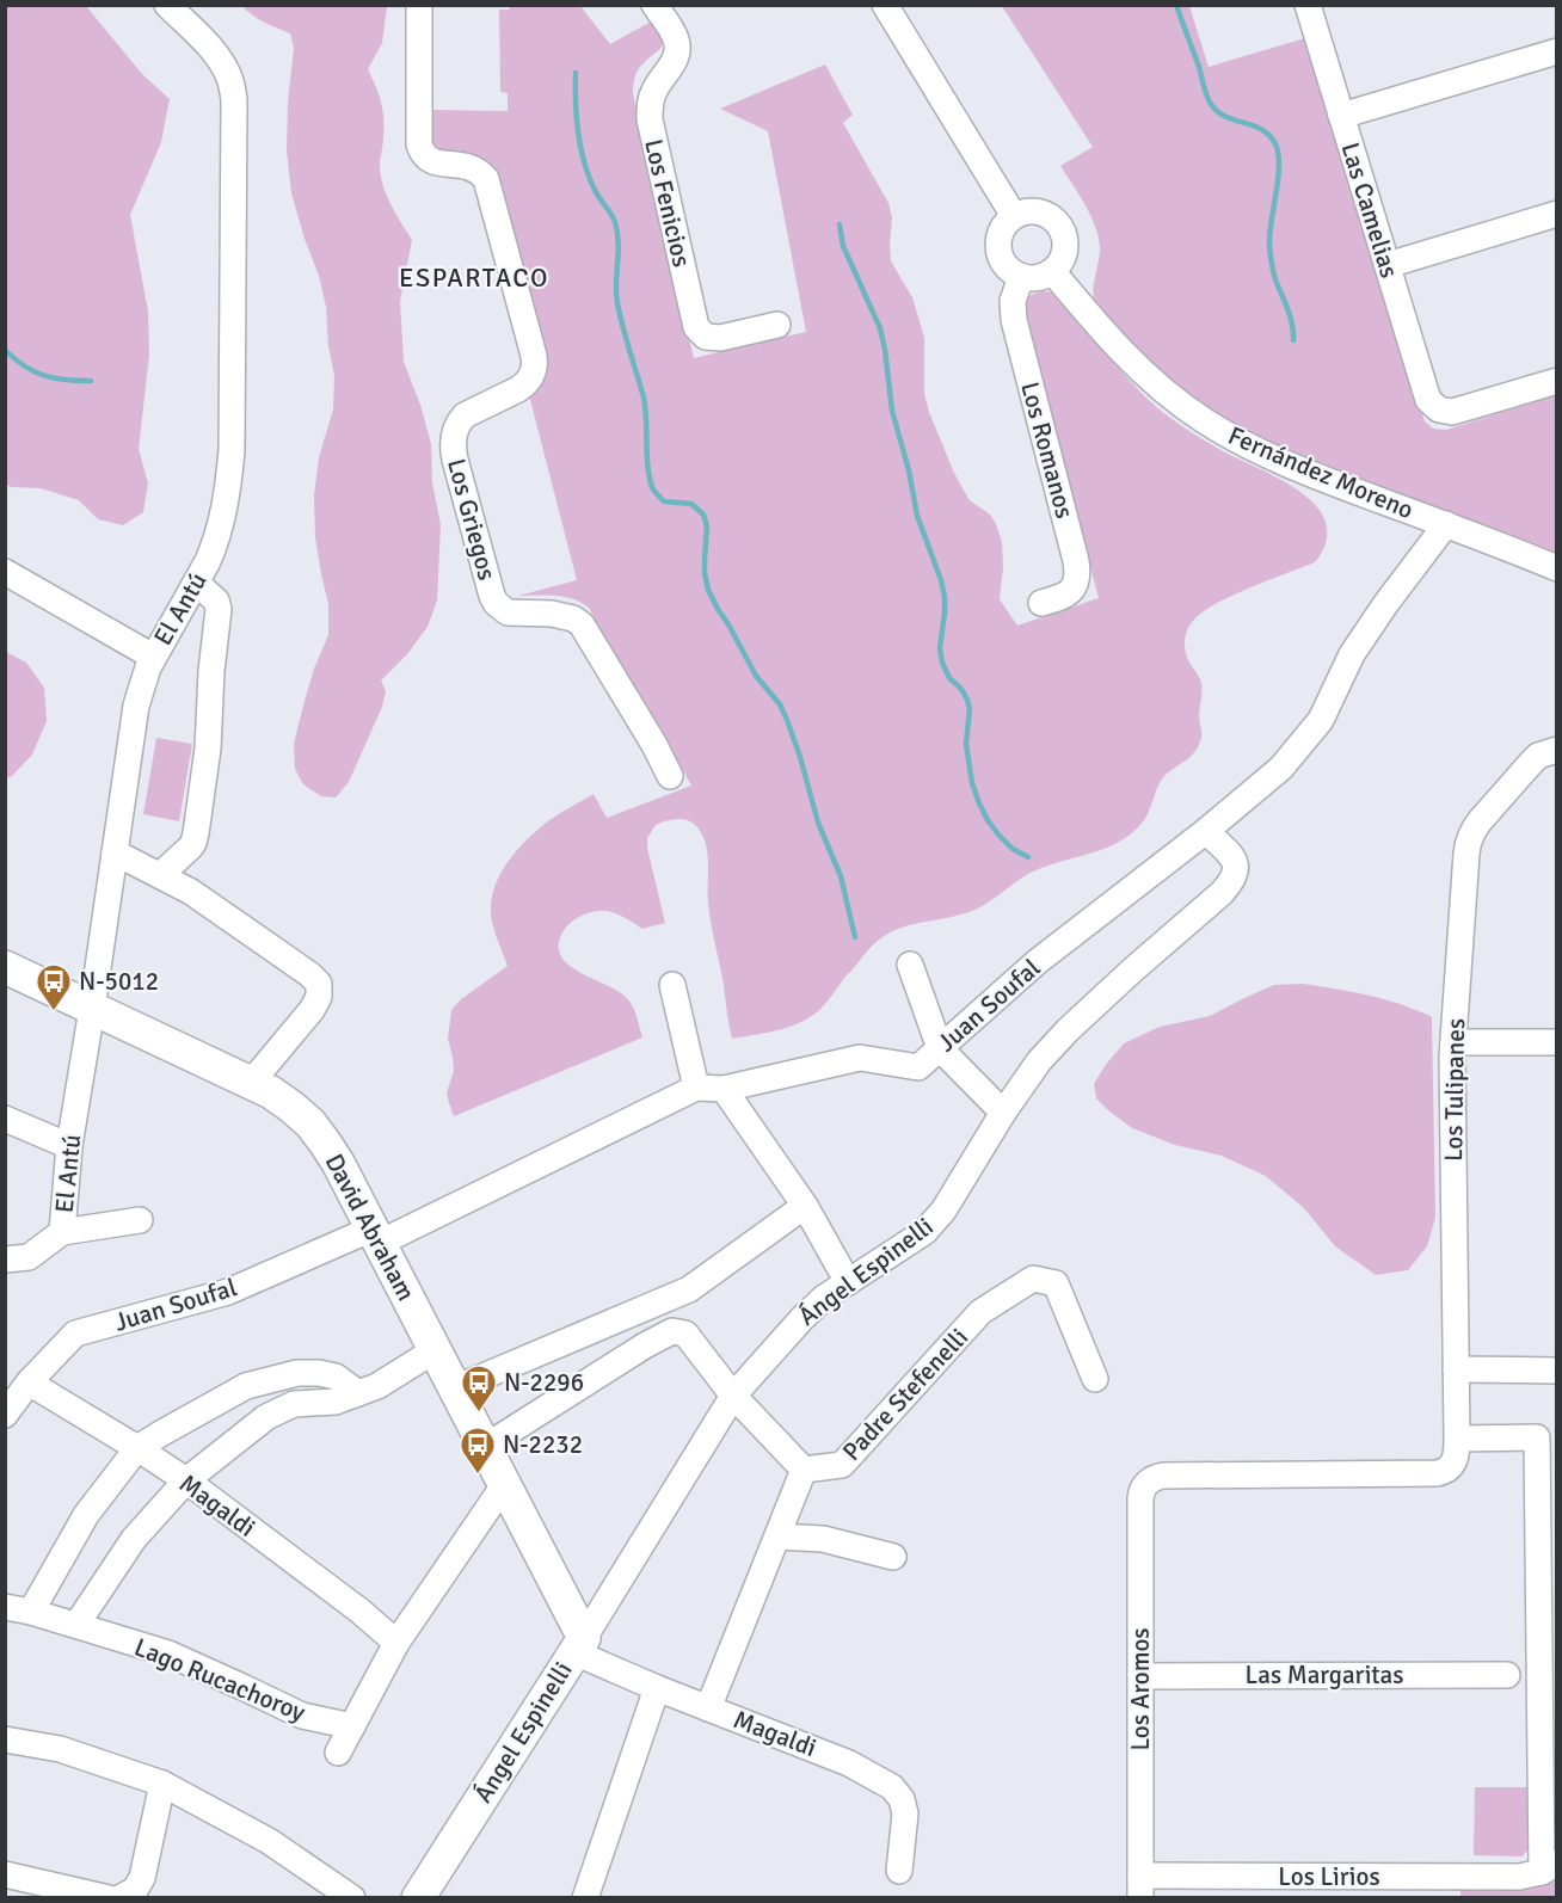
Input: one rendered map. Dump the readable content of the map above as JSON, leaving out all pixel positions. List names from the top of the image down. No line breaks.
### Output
{"streets":{"main road":["David Abraham","Ángel Espinelli"],"street":["Los Fenicios","Las Camelias","Los Romanos","Fernández Moreno","Los Griegos","El Antú","Juan Soufal","Los Tulipanes","Padre Stefenelli","Magaldi","Las Margaritas","Lago Rucachoroy","Los Aromos","Los Lirios"]},"crossings":[["Los Romanos","Fernández Moreno"],["Fernández Moreno","Juan Soufal"],["El Antú","David Abraham"],["Juan Soufal","David Abraham"],["Juan Soufal","Ángel Espinelli"],["Juan Soufal","Magaldi"],["Los Tulipanes","Los Aromos"],["David Abraham","Ángel Espinelli"],["David Abraham","Magaldi"],["Ángel Espinelli","Magaldi"],["Las Margaritas","Los Aromos"],["Los Aromos","Los Lirios"]],"districts":["ESPARTACO"],"places":{"bus stop":["N-5012","N-2296","N-2232"]}}
